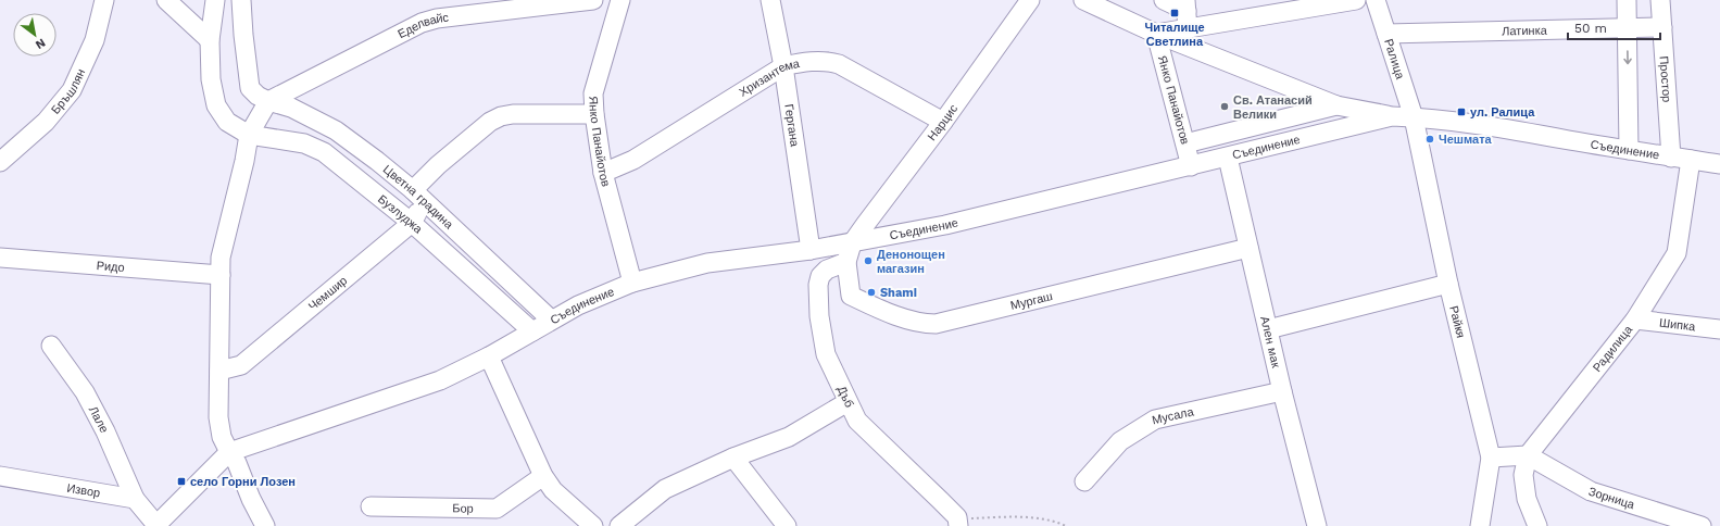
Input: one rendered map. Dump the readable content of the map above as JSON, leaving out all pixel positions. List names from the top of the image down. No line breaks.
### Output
{"streets":{"street":["Еделвайс","Латинка","Ралица","Простор","Хризантема","Бръшлян","Янко Панайотов","Нарцис","Гергана","Съединение","Цветна градина","Бузлуджа","Ридо","Чемшир","Мургаш","Райкя","Шипка","Ален мак","Радилица","Дъб","Мусала","Лале","Извор","Зорница","Бор"]},"crossings":[["Еделвайс","Цветна градина"],["Латинка","Ралица"],["Латинка","Простор"],["Ралица","Съединение"],["Ралица","Райкя"],["Простор","Съединение"],["Хризантема","Янко Панайотов"],["Хризантема","Нарцис"],["Хризантема","Гергана"],["Янко Панайотов","Съединение"],["Янко Панайотов","Чемшир"],["Нарцис","Съединение"],["Гергана","Съединение"],["Съединение","Цветна градина"],["Съединение","Бузлуджа"],["Съединение","Райкя"],["Съединение","Ален мак"],["Съединение","Радилица"],["Цветна градина","Чемшир"],["Бузлуджа","Чемшир"],["Мургаш","Ален мак"],["Мургаш","Дъб"],["Шипка","Радилица"],["Ален мак","Мусала"],["Радилица","Зорница"],["Лале","Извор"]],"places":{"transit":["Читалище Светлина","ул. Ралица","село Горни Лозен"],"other":["Св. Атанасий Велики","Чешмата","Денонощен магазин","Shami"]},"scale_bar":"50 m","north":"bottom right"}
